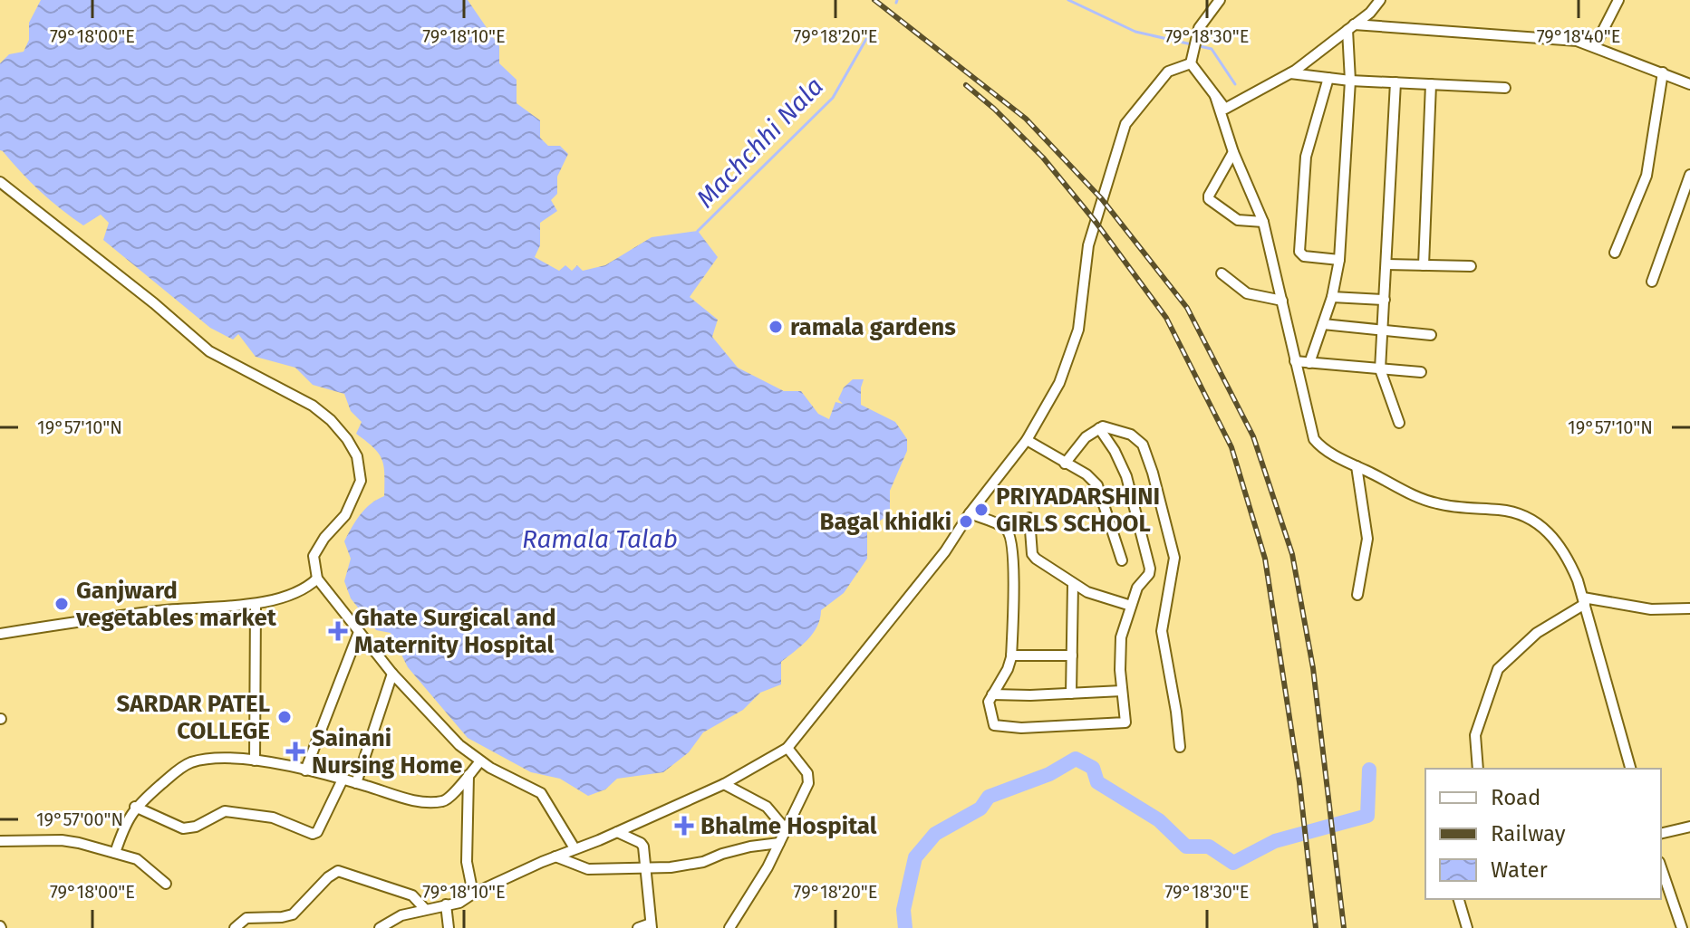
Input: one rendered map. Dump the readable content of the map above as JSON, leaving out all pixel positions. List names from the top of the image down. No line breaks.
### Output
{"water":["Machchhi Nala","Ramala Talab"],"places":{"other":["ramala gardens","PRIYADARSHINI GIRLS SCHOOL","Bagal khidki","Ganjward vegetables market","SARDAR PATEL COLLEGE"],"health":["Ghate Surgical and Maternity Hospital","Sainani Nursing Home","Bhalme Hospital"]},"legend":["Road","Railway","Water"],"coordinates":["79°18'00\"E","79°18'10\"E","79°18'20\"E","79°18'30\"E","79°18'40\"E","19°57'10\"N","19°57'00\"N"]}
